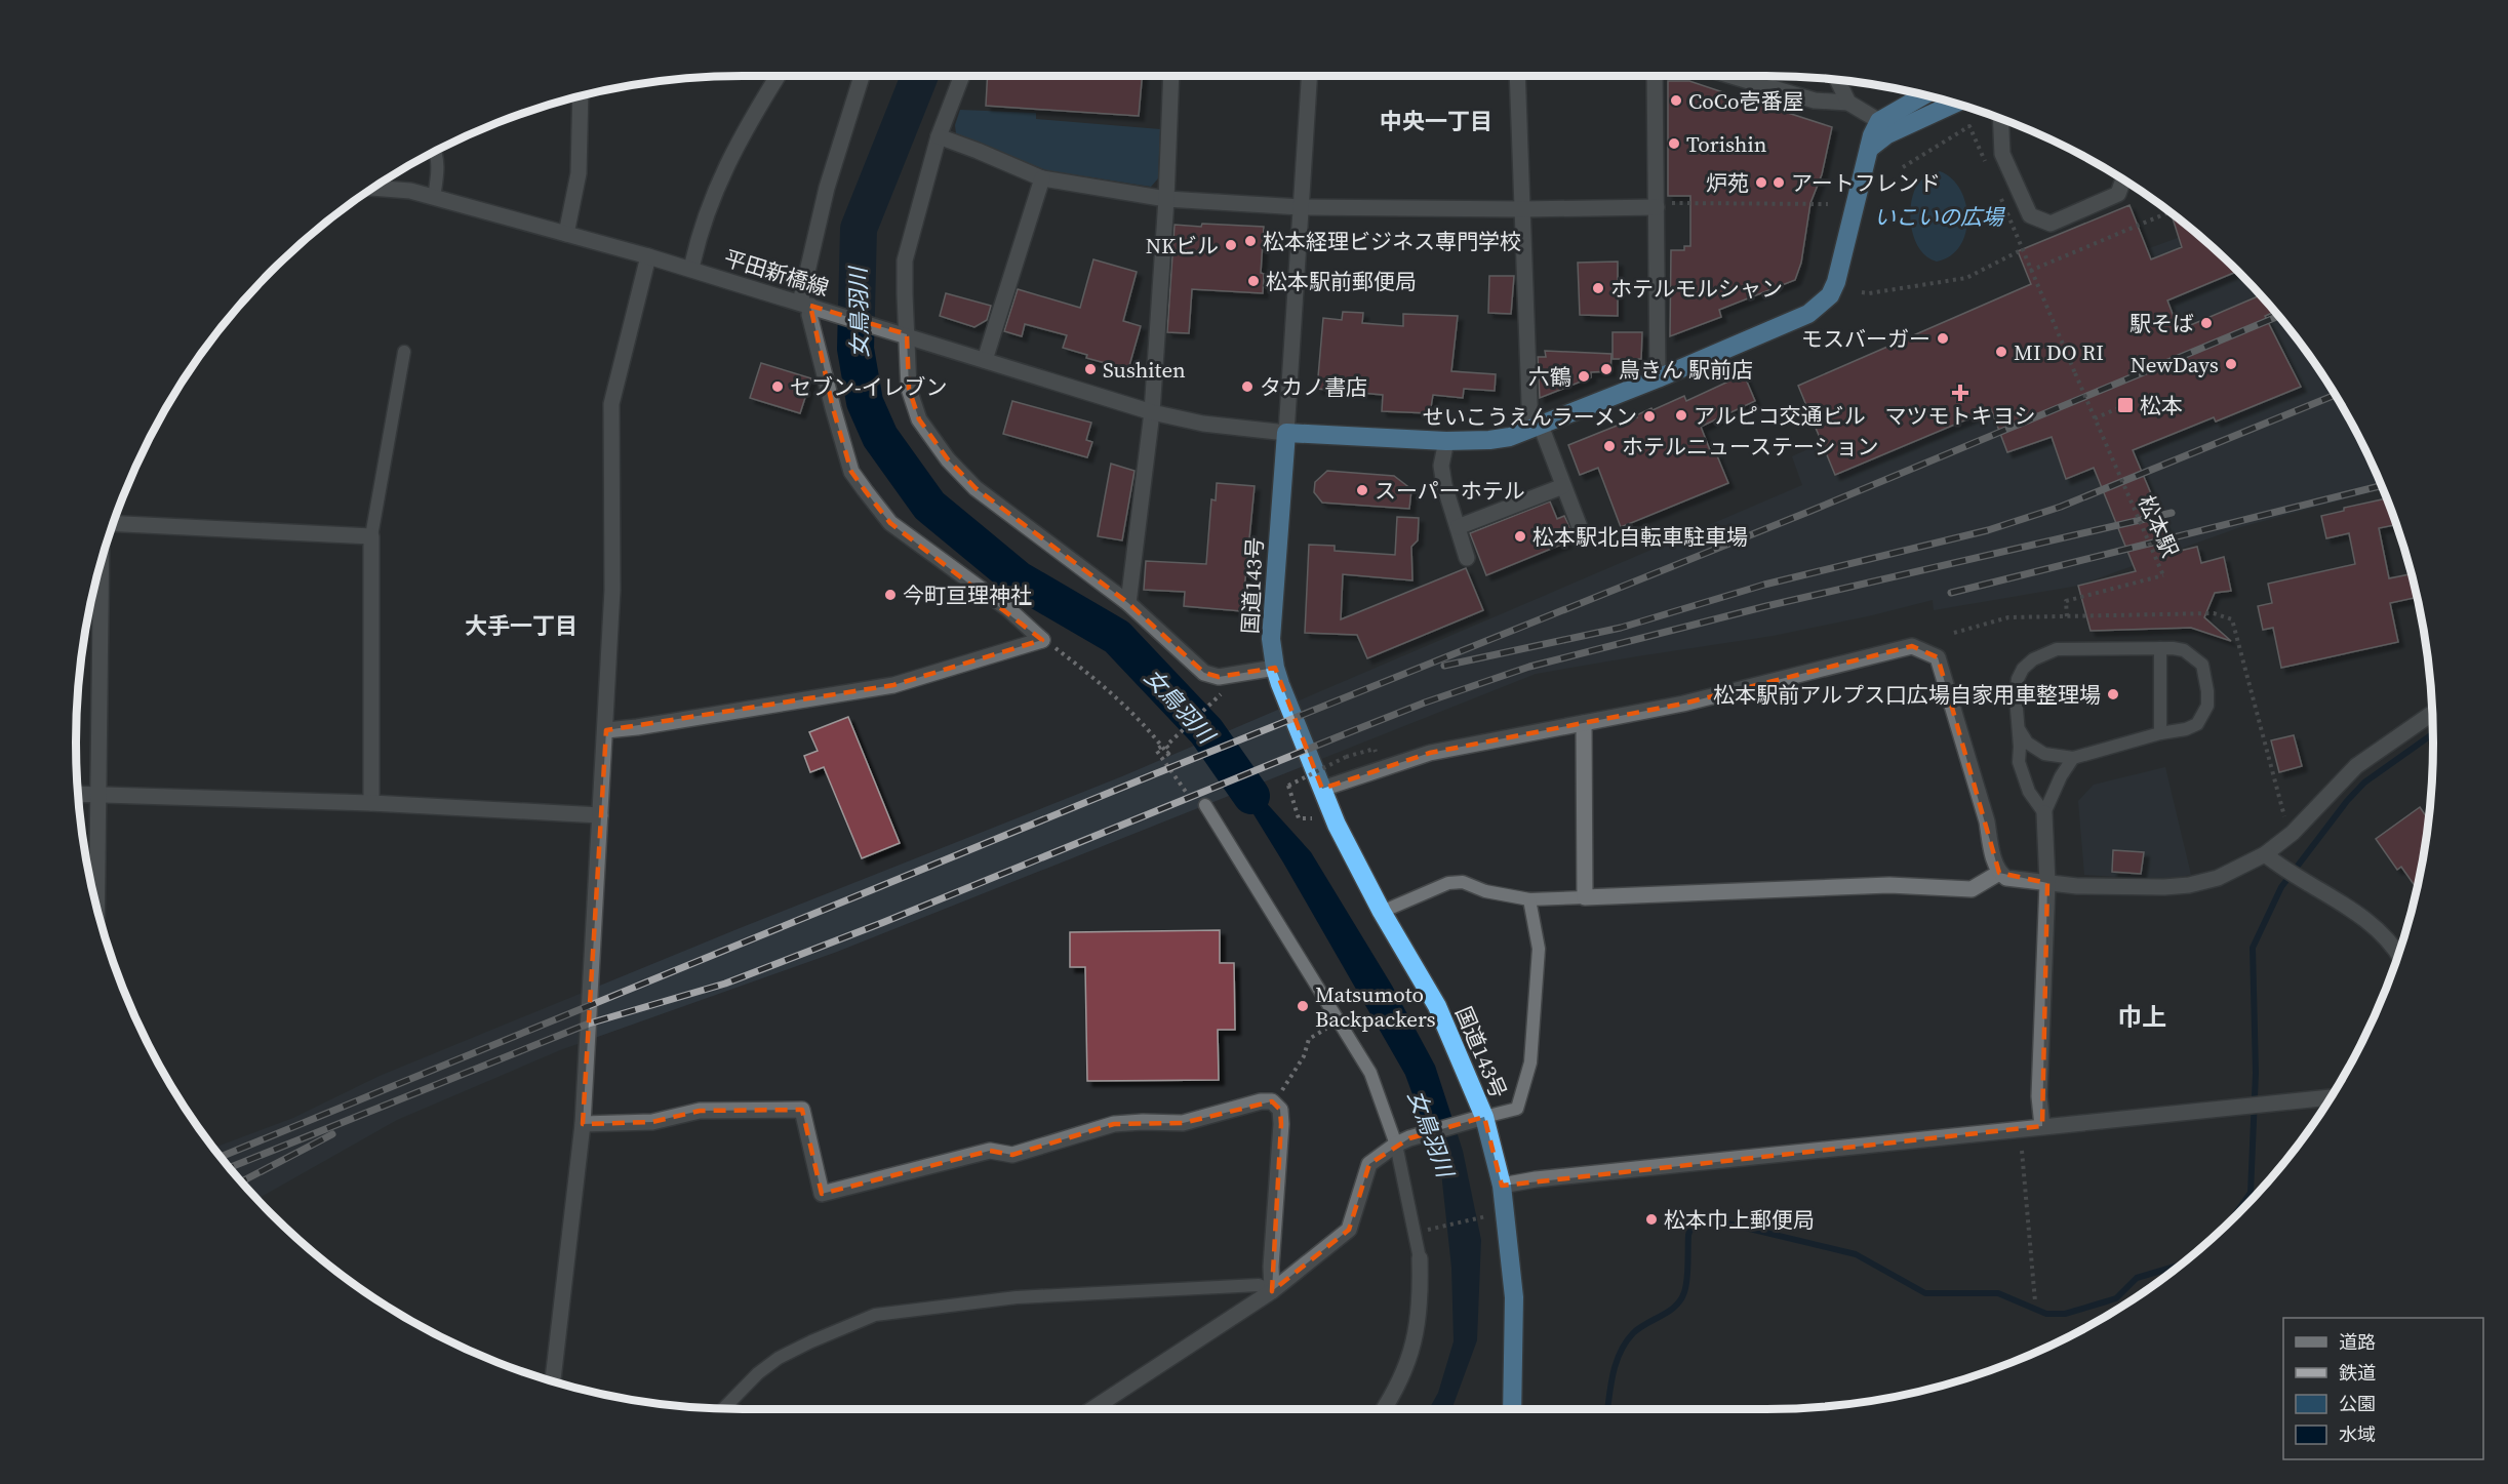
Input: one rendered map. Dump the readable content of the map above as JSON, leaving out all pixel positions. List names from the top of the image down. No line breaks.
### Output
{"streets":{"highway":["国道143号"],"street":["平田新橋線"],"path":["松本駅"]},"crossings":[["平田新橋線","国道143号"]],"districts":["中央一丁目","大手一丁目","巾上"],"water":["女鳥羽川"],"parks":["いこいの広場"],"places":{"other":["CoCo壱番屋","Torishin","炉苑","アートフレンド","松本経理ビジネス専門学校","NKビル","松本駅前郵便局","ホテルモルシャン","駅そば","モスバーガー","MI DO RI","NewDays","Sushiten","鳥きん 駅前店","六鶴","セブン-イレブン","タカノ書店","アルピコ交通ビル","せいこうえんラーメン","ホテルニューステーション","スーパーホテル","松本駅北自転車駐車場","今町亘理神社","松本駅前アルプス口広場自家用車整理場","Matsumoto Backpackers","松本巾上郵便局"],"health":["マツモトキヨシ"],"transit":["松本"]},"legend":["道路","鉄道","公園","水域"]}
